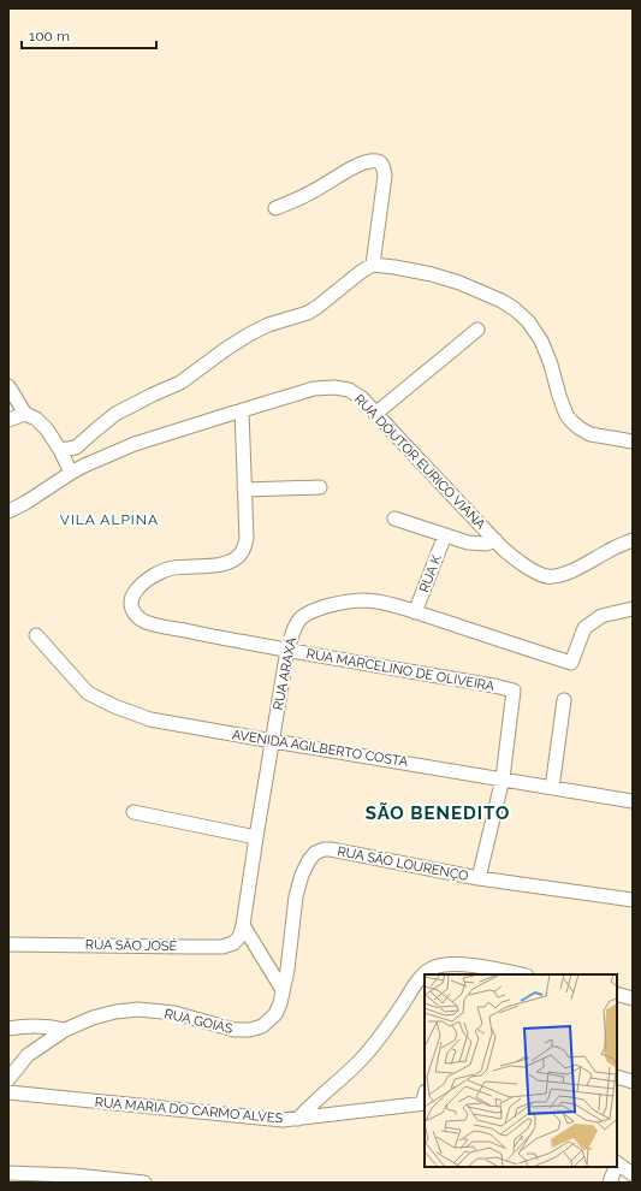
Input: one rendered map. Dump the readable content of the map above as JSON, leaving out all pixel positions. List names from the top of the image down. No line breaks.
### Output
{"streets":{"street":["RUA DOUTOR EURICO VIANA","RUA K","RUA MARCELINO DE OLIVEIRA","RUA ARAXÁ","AVENIDA AGILBERTO COSTA","RUA SÃO LOURENÇO","RUA SÃO JOSÉ","RUA GOIÁS","RUA MARIA DO CARMO ALVES"]},"crossings":[["RUA K","RUA ARAXÁ"],["RUA MARCELINO DE OLIVEIRA","RUA ARAXÁ"],["RUA MARCELINO DE OLIVEIRA","AVENIDA AGILBERTO COSTA"],["RUA ARAXÁ","AVENIDA AGILBERTO COSTA"],["RUA ARAXÁ","RUA SÃO JOSÉ"],["RUA SÃO LOURENÇO","RUA GOIÁS"]],"districts":["VILA ALPINA","SÃO BENEDITO"],"scale_bar":"100 m"}
